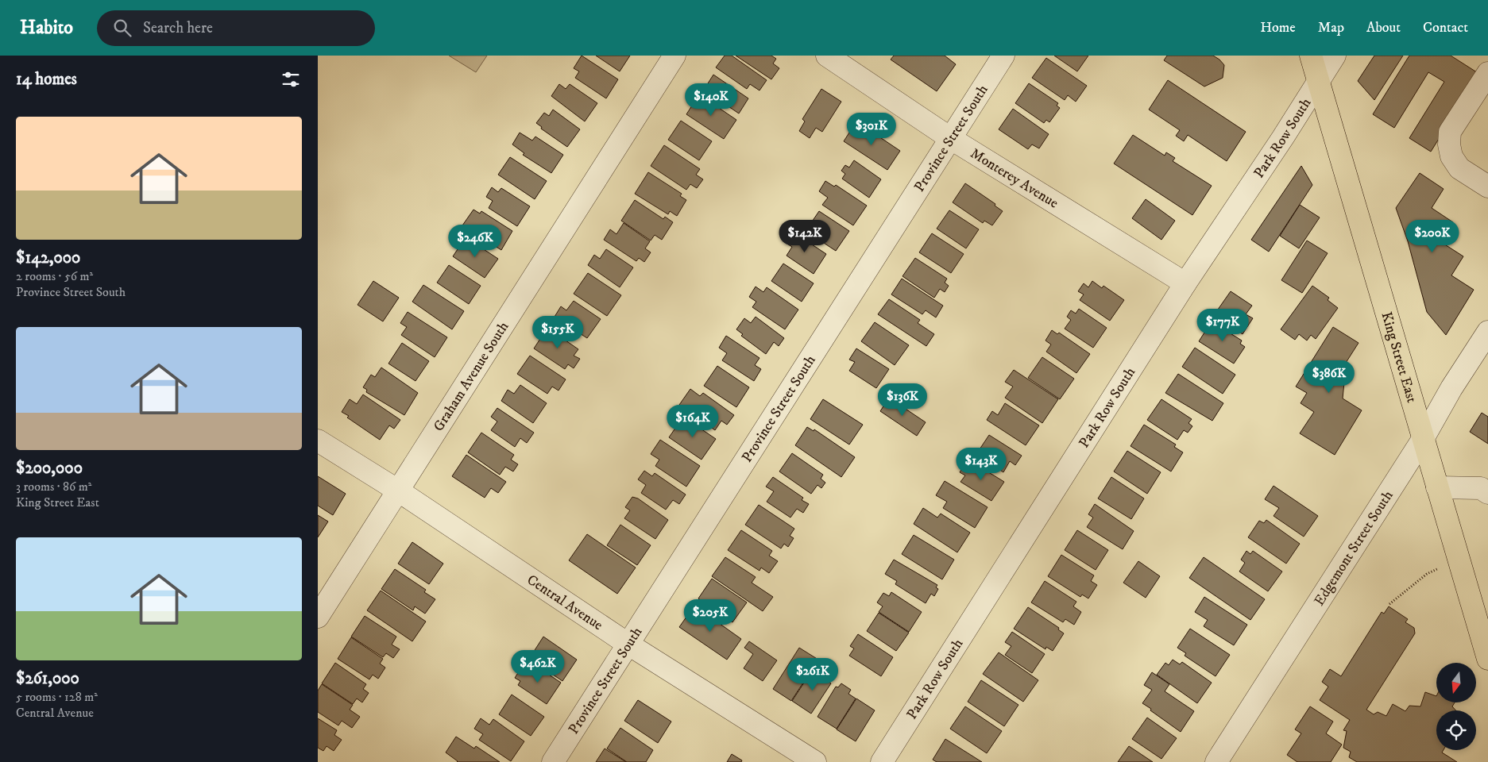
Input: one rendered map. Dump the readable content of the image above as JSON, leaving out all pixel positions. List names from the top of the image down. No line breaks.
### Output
{"streets":{"main road":["King Street East"],"street":["Province Street South","Park Row South","Monterey Avenue","Graham Avenue South","Edgemont Street South","Central Avenue"]},"crossings":[["Province Street South","Monterey Avenue"],["Province Street South","Central Avenue"],["Park Row South","Monterey Avenue"],["Park Row South","King Street East"],["King Street East","Edgemont Street South"],["Graham Avenue South","Central Avenue"]],"north":"bottom","page":{"header":"Habito","search":"Search here","nav":["Home","Map","About","Contact"],"heading":"14 homes","price":["$140K","$301K","$142K","$200K","$246K","$177K","$155K","$386K","$136K","$164K","$143K","$205K","$462K","$261K"],"list":[{"name":"$142,000","note":"2 rooms · 56 m² · Province Street South"},{"name":"$200,000","note":"3 rooms · 86 m² · King Street East"},{"name":"$261,000","note":"5 rooms · 128 m² · Central Avenue"}]}}
